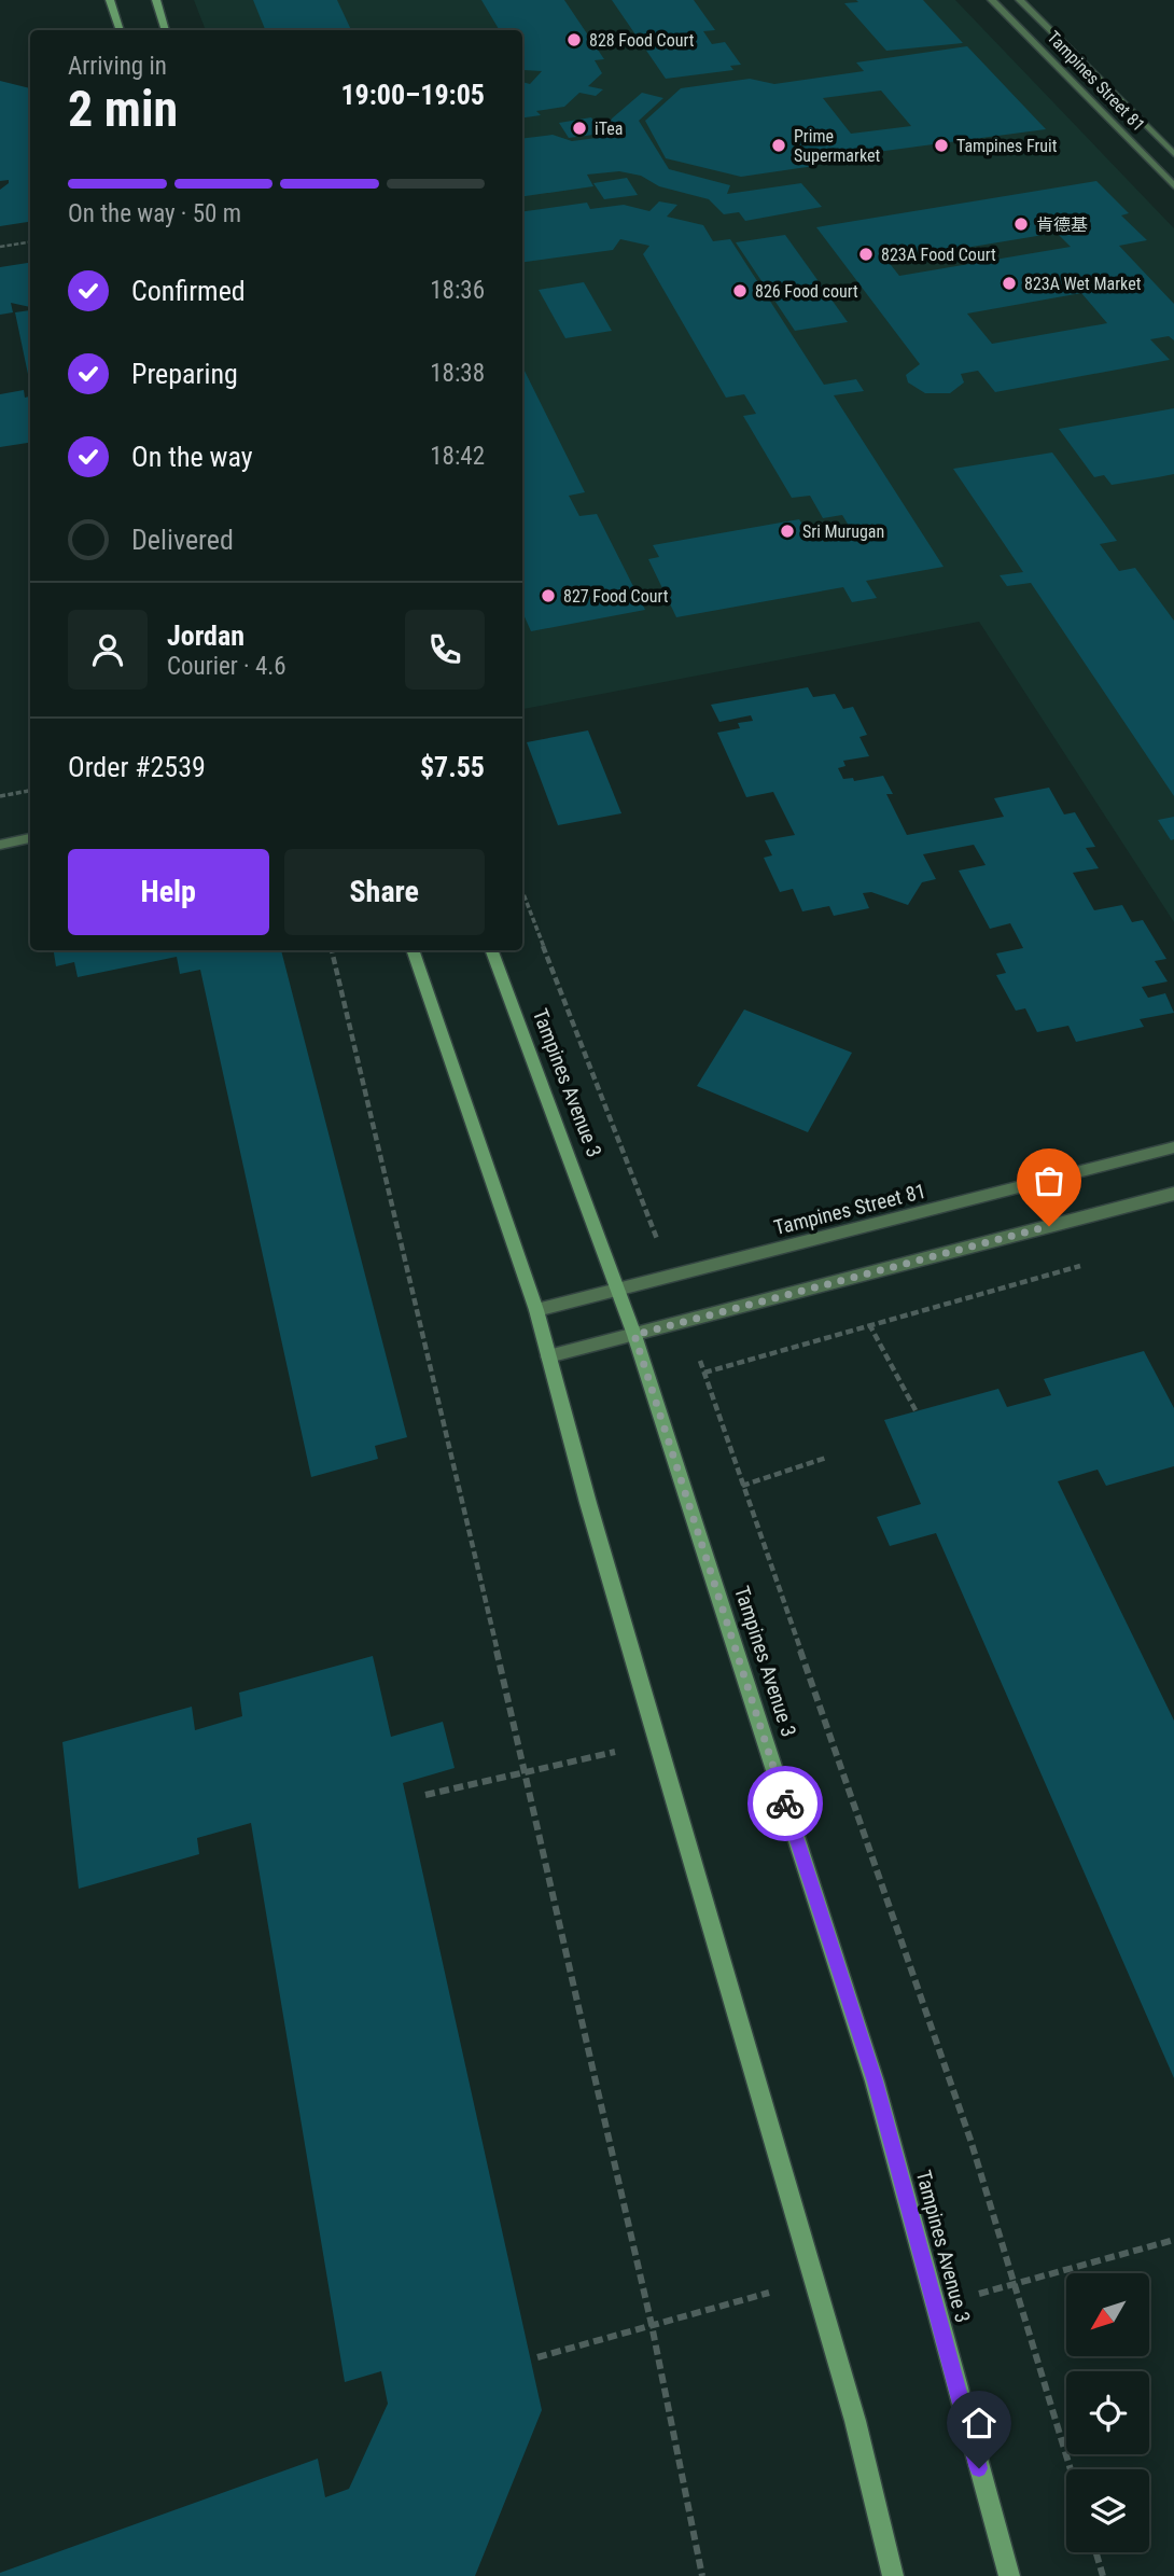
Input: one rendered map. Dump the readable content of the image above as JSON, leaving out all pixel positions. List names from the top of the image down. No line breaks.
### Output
{"streets":{"street":["Tampines Street 81","Tampines Avenue 3"]},"crossings":[["Tampines Street 81","Tampines Avenue 3"]],"places":["828 Food Court","iTea","Prime Supermarket","Tampines Fruit","肯德基","823A Food Court","823A Wet Market","826 Food court","Sri Murugan","827 Food Court"],"north":"bottom left","page":{"heading":["2 min","Arriving in","19:00–19:05"],"panel":["Jordan","Courier · 4.6","Order #2539","$7.55"],"bar":"On the way · 50 m","list":[["Confirmed","18:36"],["Preparing","18:38"],["On the way","18:42"],"Delivered"],"buttons":["Help","Share"]}}
